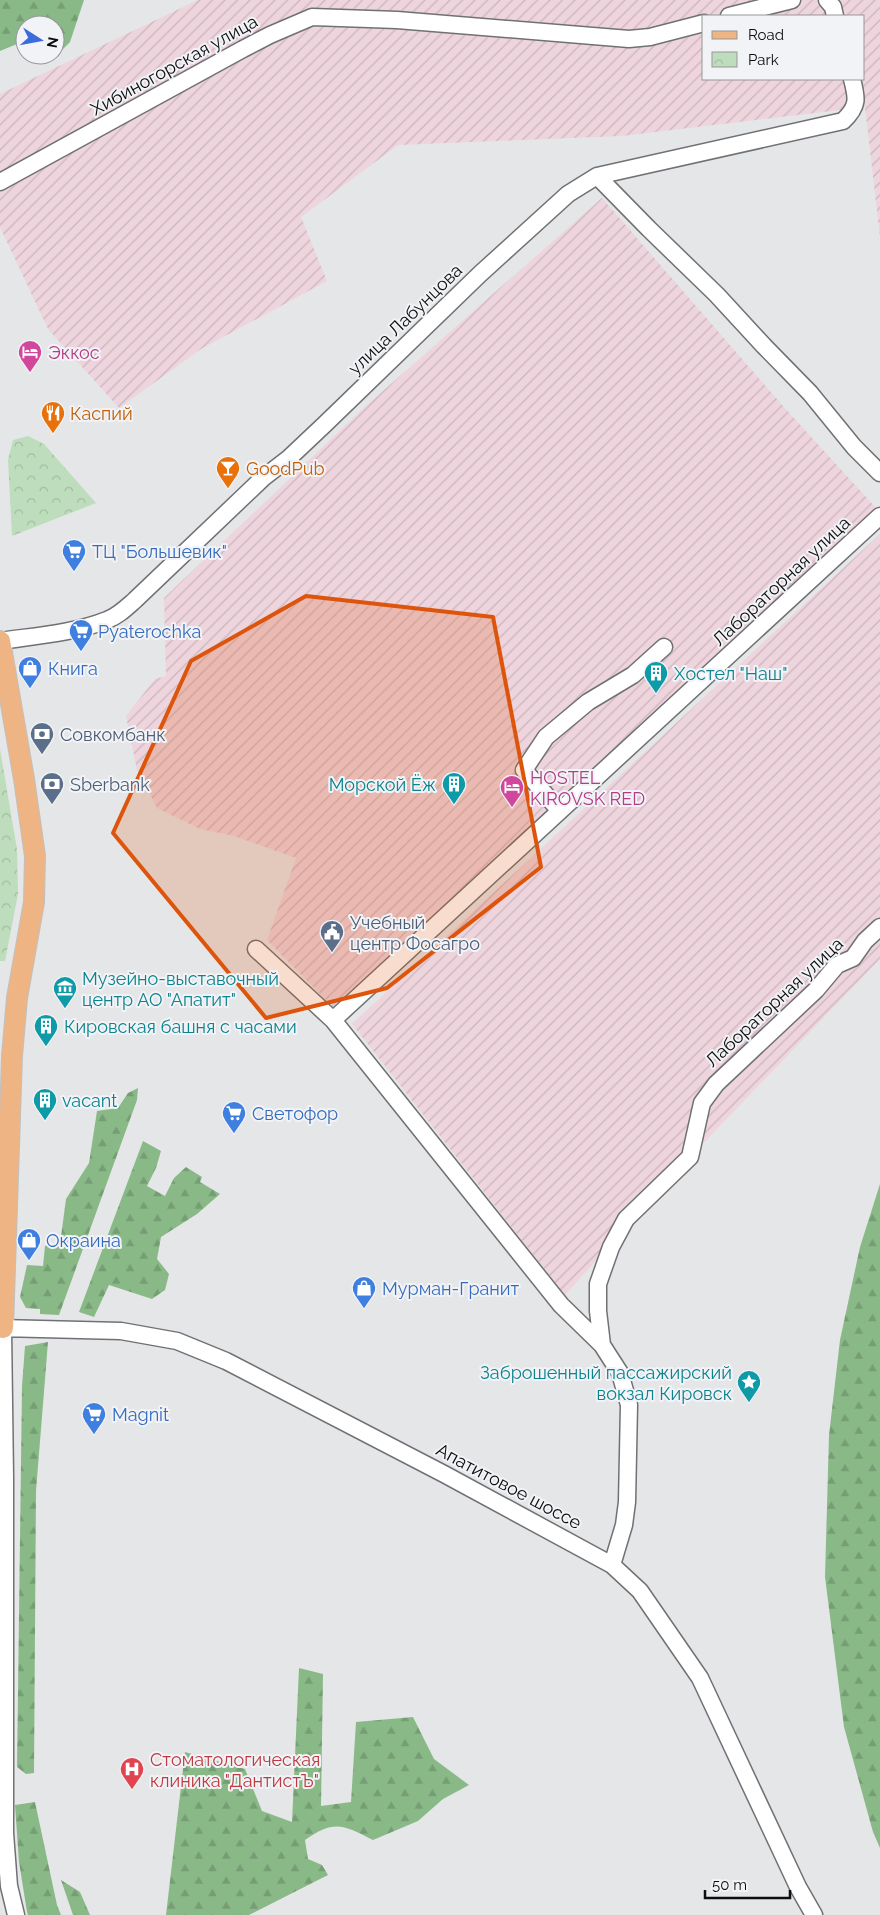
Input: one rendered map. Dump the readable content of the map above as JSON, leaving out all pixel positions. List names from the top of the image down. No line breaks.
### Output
{"streets":{"street":["Хибиногорская улица","улица Лабунцова","Лабораторная улица","Апатитовое шоссе"]},"crossings":[["Лабораторная улица","Апатитовое шоссе"]],"places":{"hotel":["Эккос","HOSTEL KIROVSK RED"],"restaurant":["Каспий"],"bar":["GoodPub"],"supermarket":["ТЦ \"Большевик\"","Pyaterochka","Светофор","Magnit"],"shop":["Книга","Окраина","Мурман-Гранит"],"building":["Хостел \"Наш\"","Морской Ёж","Кировская башня с часами","vacant"],"bank":["Совкомбанк","Sberbank"],"public building":["Учебный центр Фосагро"],"museum":["Музейно-выставочный центр АО \"Апатит\""],"place":["Заброшенный пассажирский вокзал Кировск"],"hospital":["Стоматологическая клиника \"ДантистЪ\""]},"legend":["Road","Park"],"scale_bar":"50 m","north":"right"}
